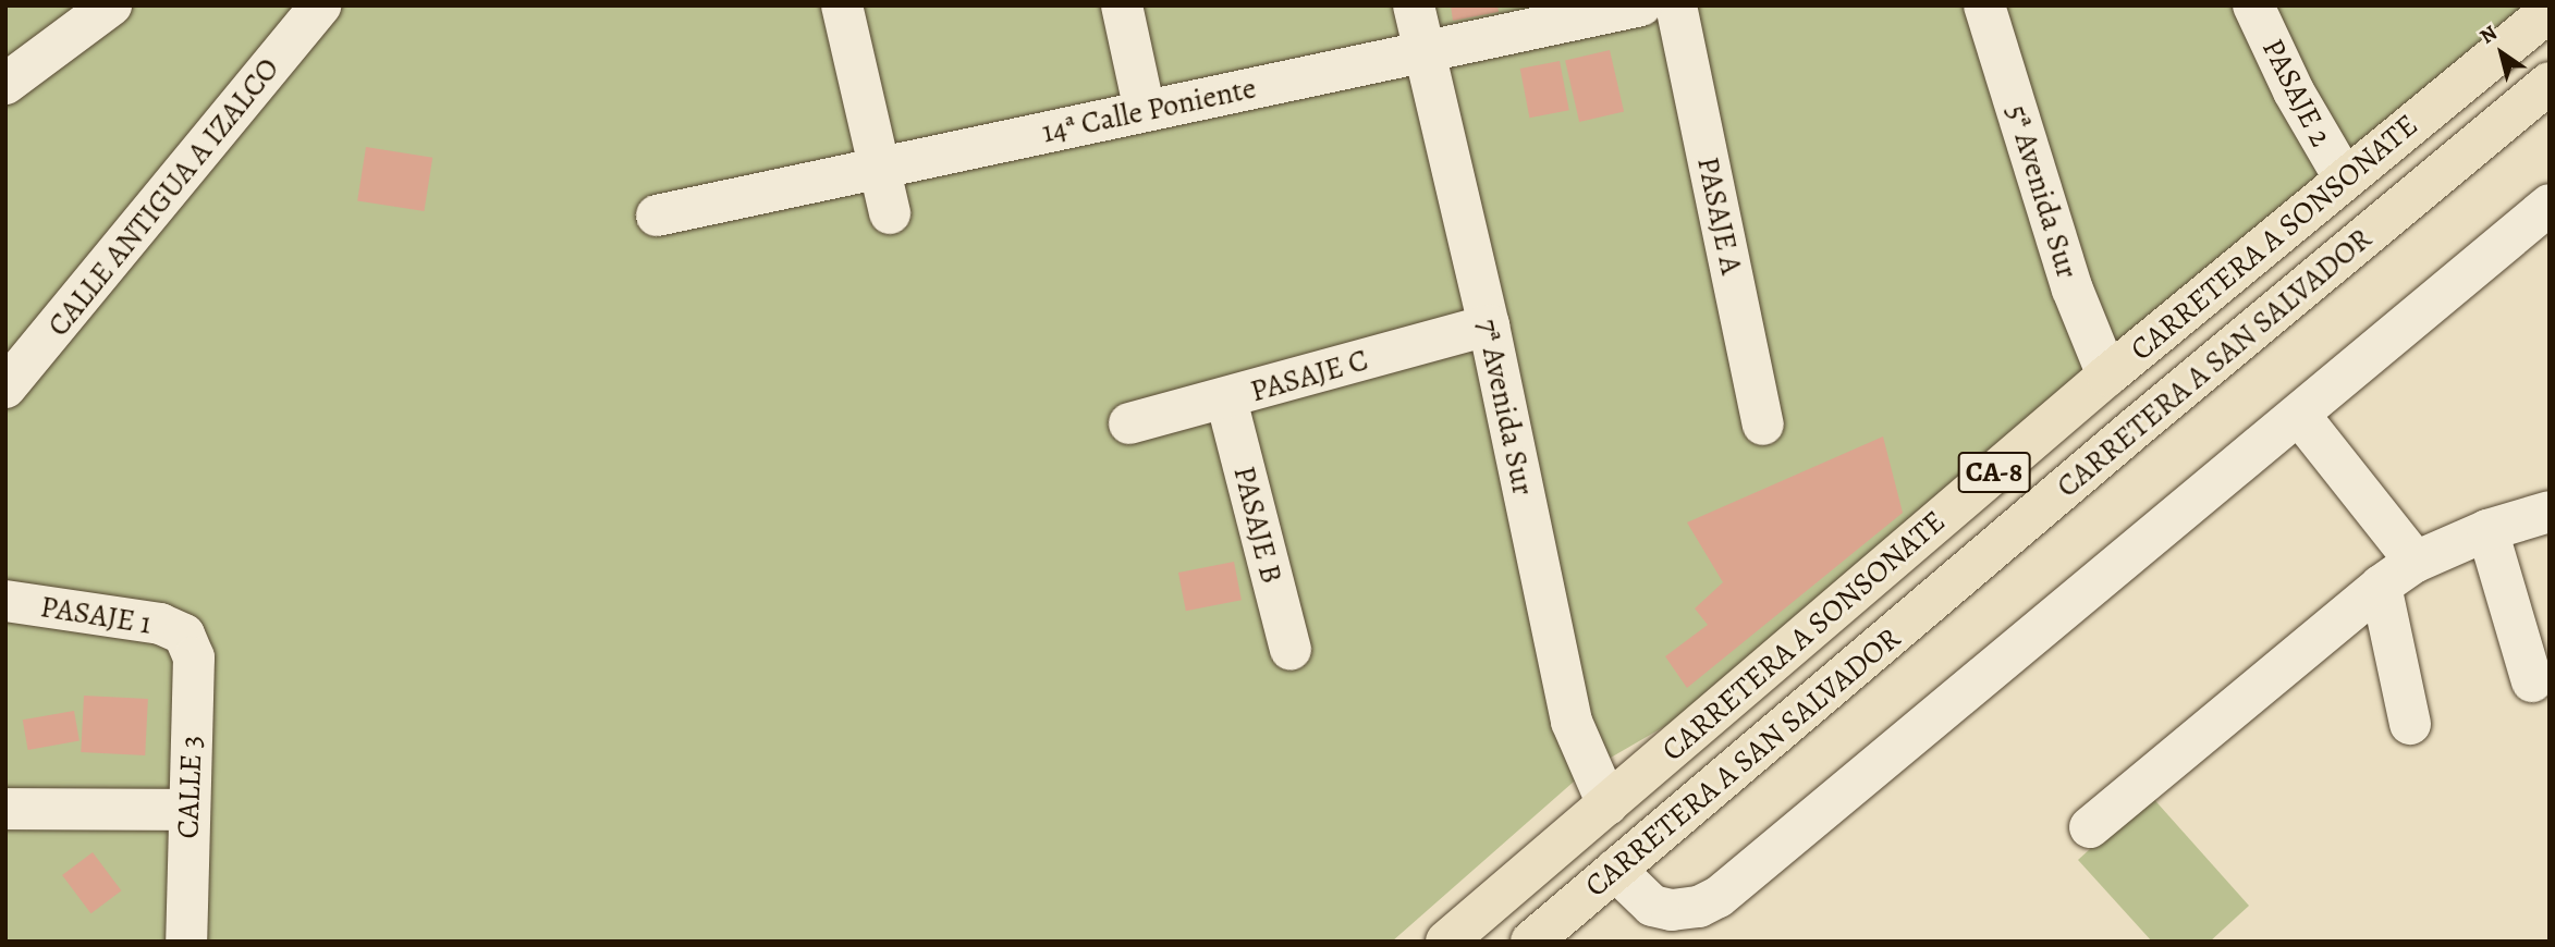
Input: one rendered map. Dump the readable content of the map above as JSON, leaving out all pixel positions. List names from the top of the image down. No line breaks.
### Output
{"streets":{"highway":["CARRETERA A SONSONATE","CARRETERA A SAN SALVADOR","CA-8"],"street":["PASAJE 2","14ª Calle Poniente","5ª Avenida Sur","CALLE ANTIGUA A IZALCO","PASAJE A","PASAJE C","7ª Avenida Sur","PASAJE B","PASAJE 1","CALLE 3"]},"crossings":[["PASAJE 2","CARRETERA A SONSONATE"],["14ª Calle Poniente","7ª Avenida Sur"],["5ª Avenida Sur","CARRETERA A SONSONATE"],["CARRETERA A SONSONATE","7ª Avenida Sur"],["PASAJE C","7ª Avenida Sur"],["PASAJE C","PASAJE B"],["PASAJE 1","CALLE 3"]],"north":"top left"}
